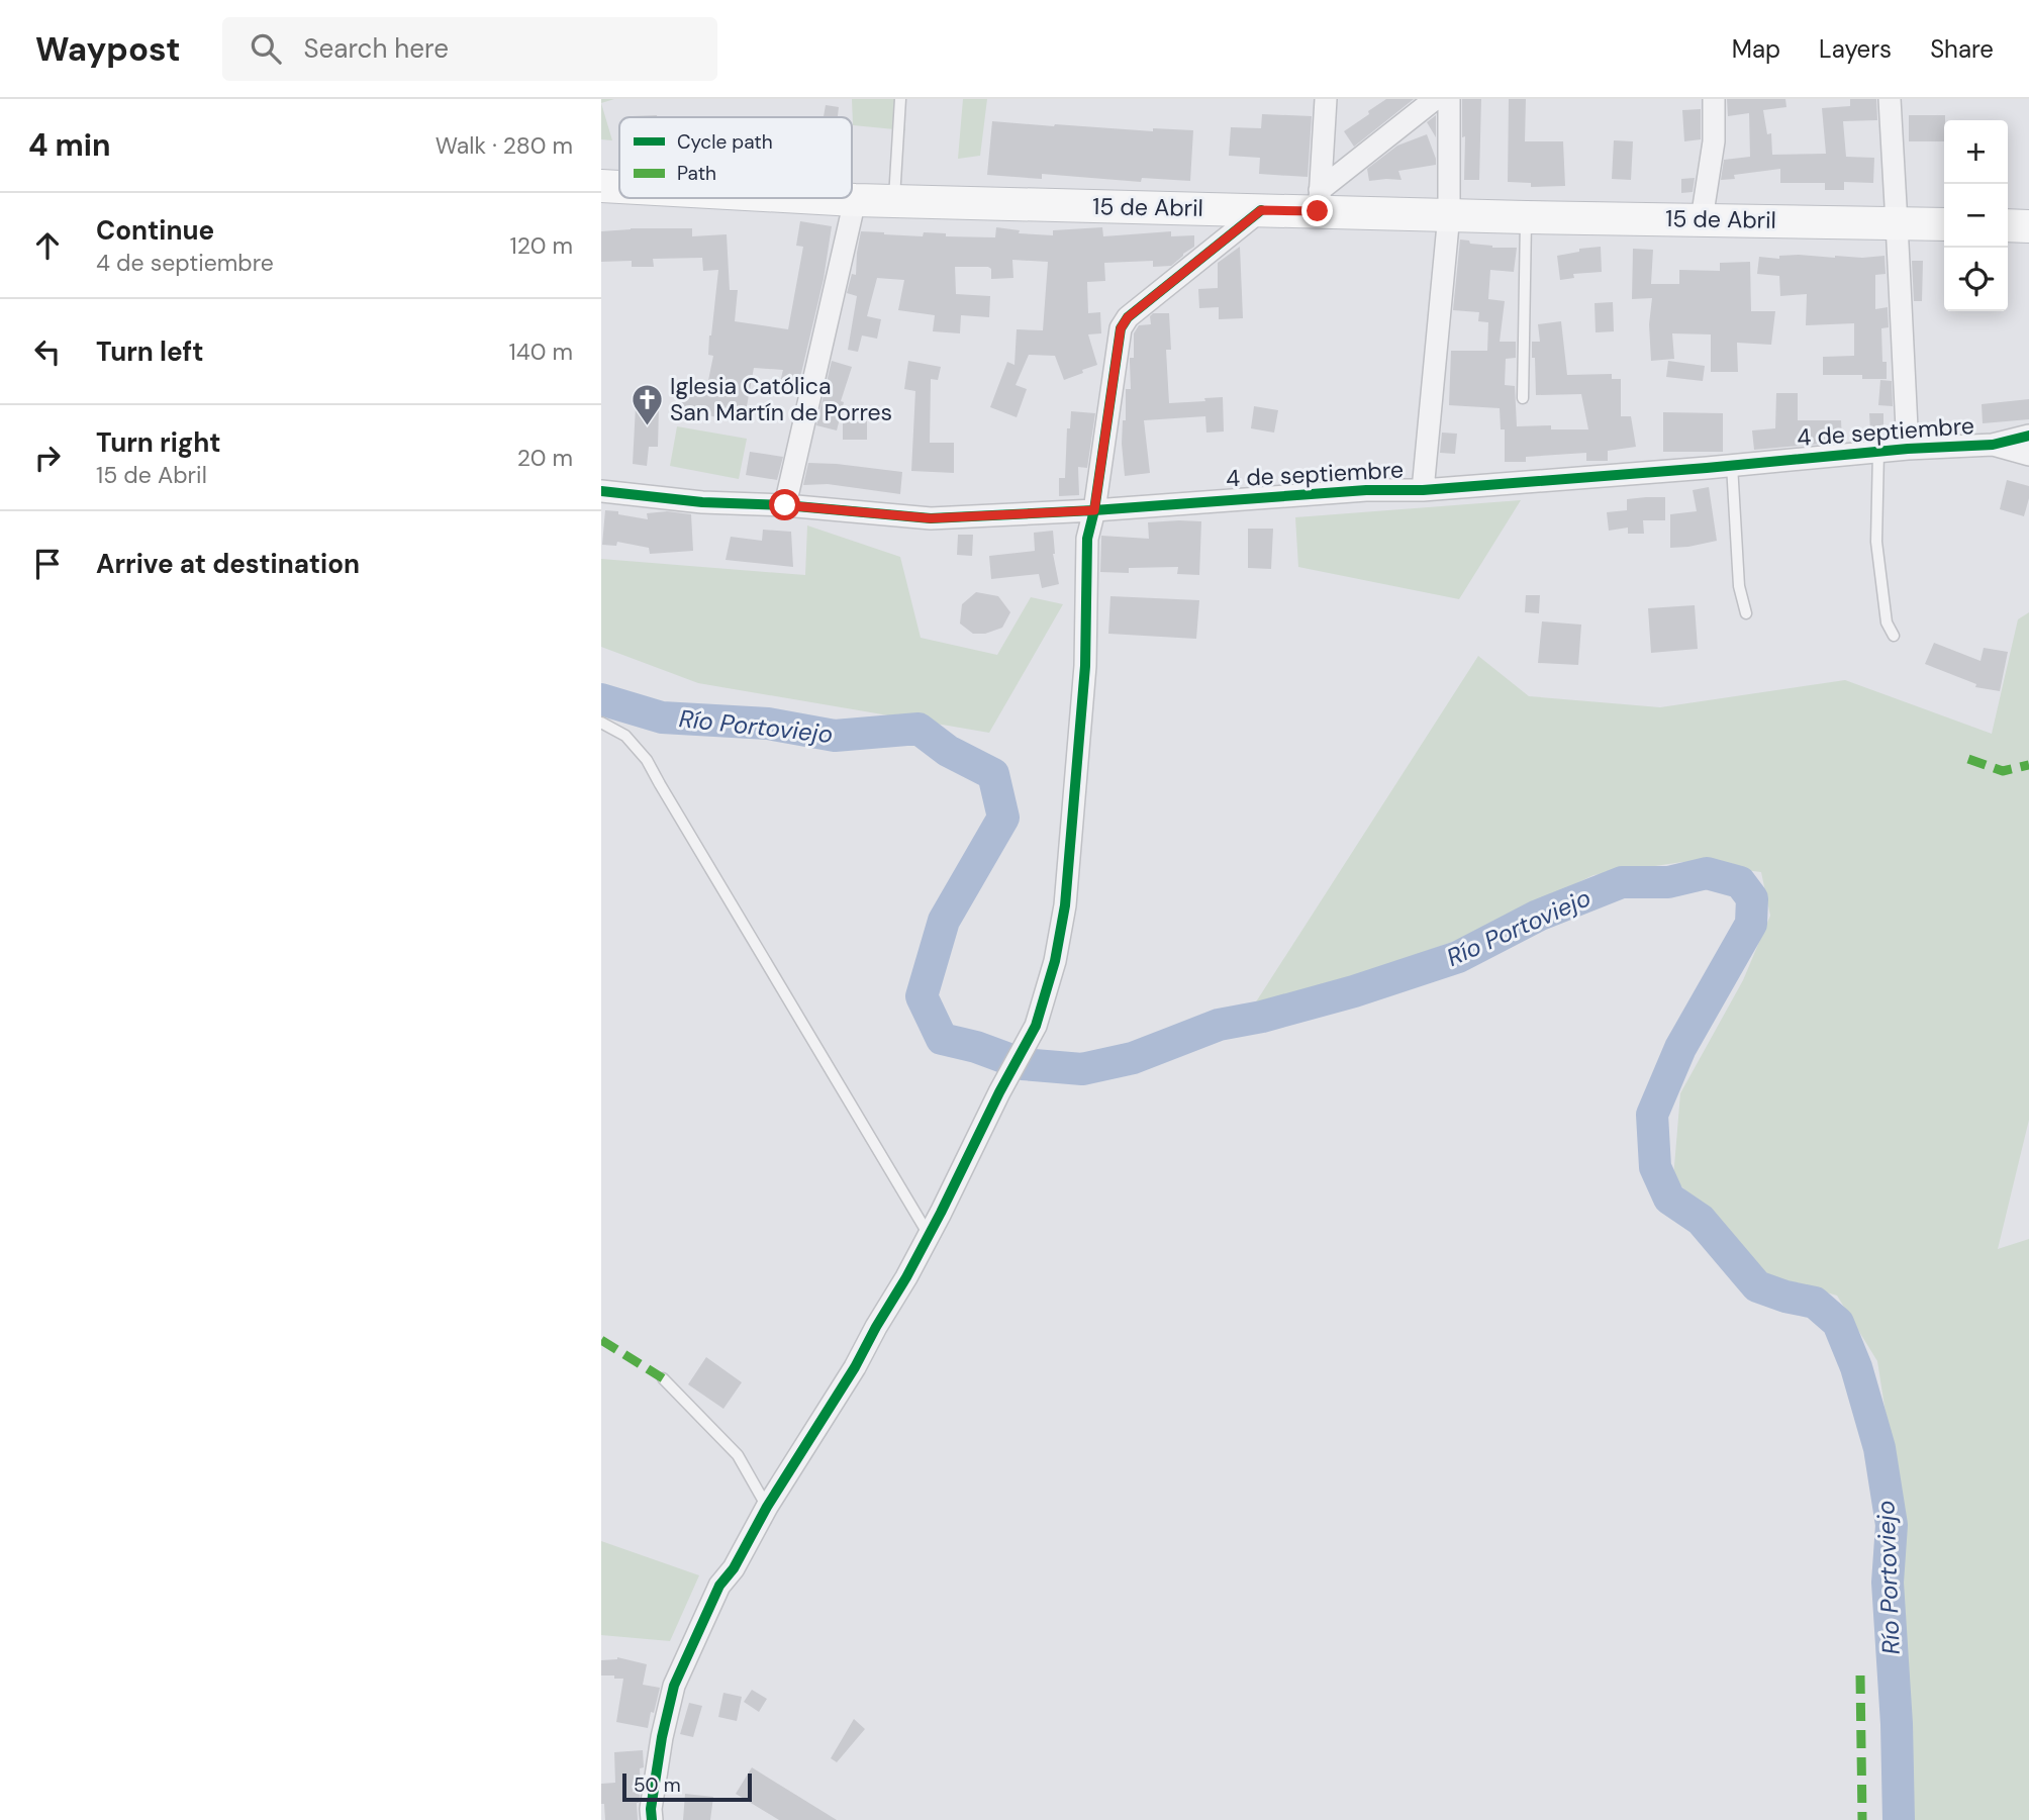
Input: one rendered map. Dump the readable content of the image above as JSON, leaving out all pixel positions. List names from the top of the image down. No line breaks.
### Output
{"streets":{"main road":["15 de Abril"],"street":["4 de septiembre"]},"water":["Río Portoviejo"],"places":{"church":["Iglesia Católica San Martín de Porres"]},"legend":["Cycle path","Path"],"scale_bar":"50 m","page":{"header":"Waypost","search":"Search here","nav":["Map","Layers","Share"],"heading":["4 min","Walk · 280 m"],"map_buttons":["+","−"],"list":[["Continue","4 de septiembre","120 m"],["Turn left","140 m"],["Turn right","15 de Abril","20 m"],"Arrive at destination"],"scale":"50 m"}}
